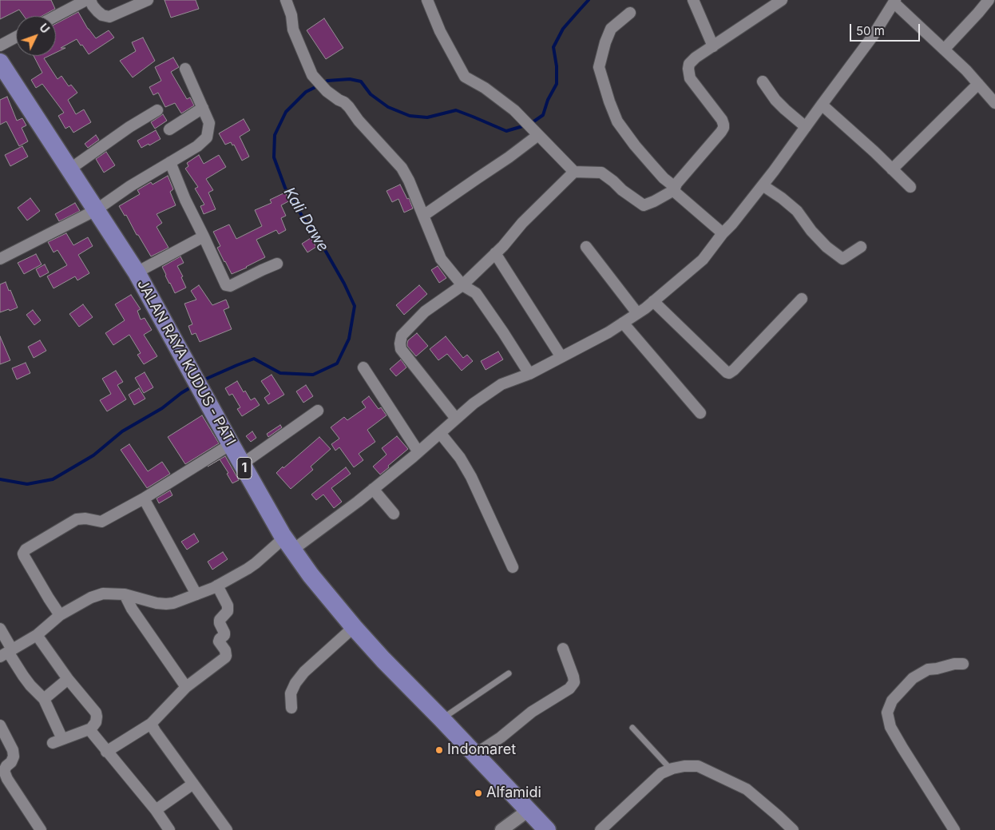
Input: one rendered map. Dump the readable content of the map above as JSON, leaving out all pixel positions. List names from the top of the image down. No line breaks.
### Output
{"streets":{"highway":["JALAN RAYA KUDUS - PATI","1"]},"water":["Kali Dawe"],"places":["Indomaret","Alfamidi"],"scale_bar":"50 m","north":"top right"}
